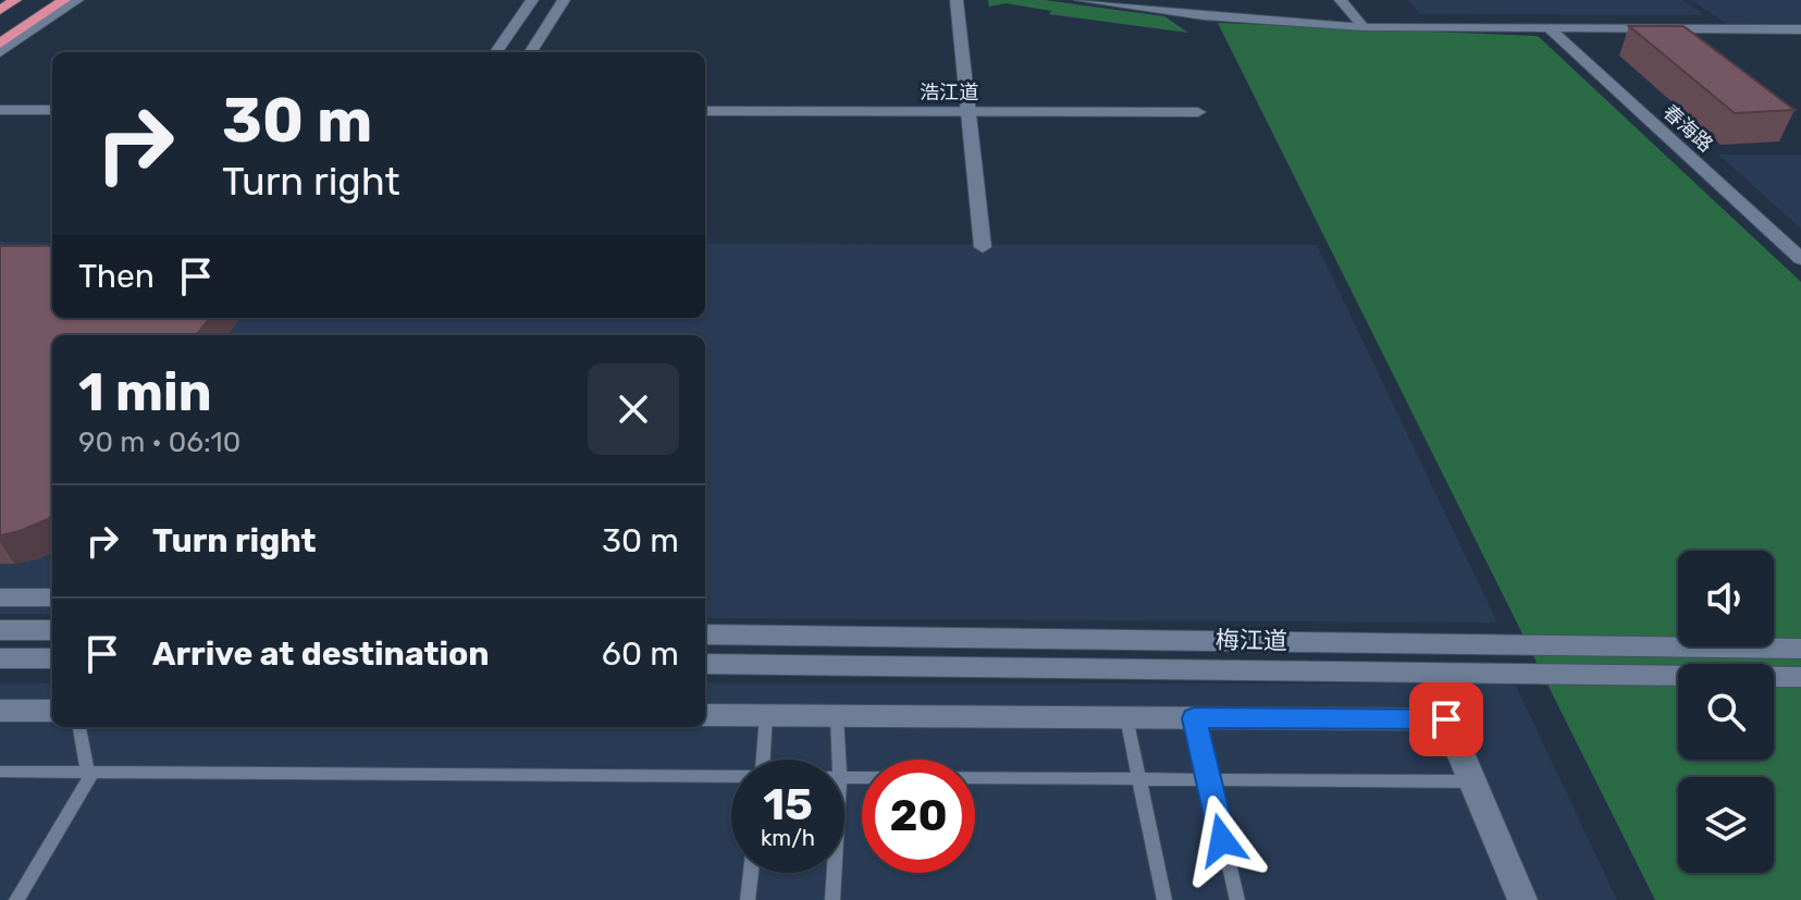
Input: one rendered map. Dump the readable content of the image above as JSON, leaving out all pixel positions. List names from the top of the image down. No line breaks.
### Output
{"streets":{"street":["浩江道","春海路","梅江道"]},"page":{"turn":["30 m","Turn right"],"then":"Then","heading":["1 min","90 m · 06:10"],"list":[{"name":"Turn right","value":"30 m"},{"name":"Arrive at destination","value":"60 m"}],"speed":"15 km/h","limit":"20"}}
